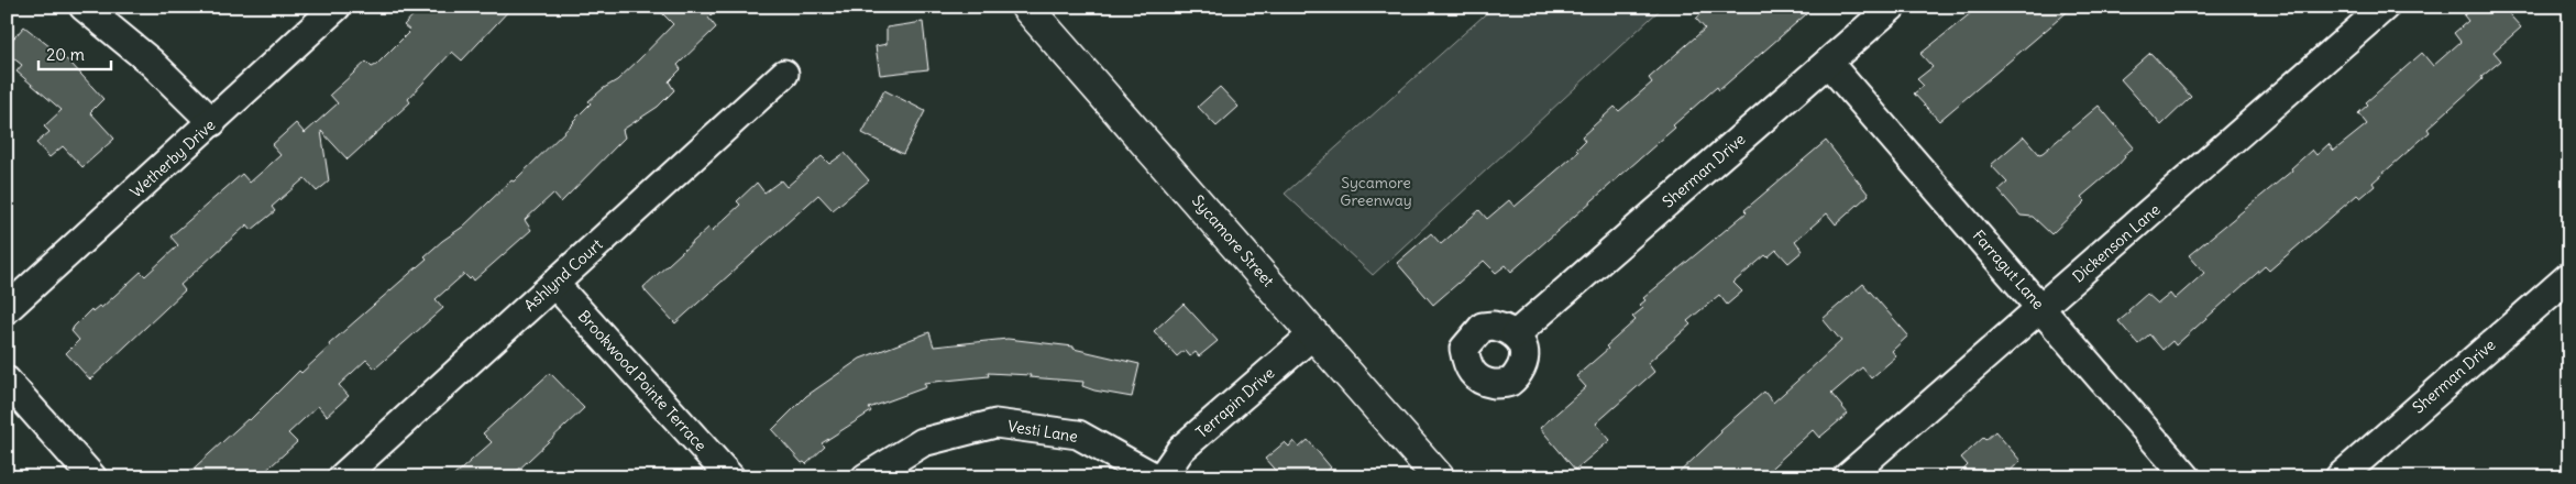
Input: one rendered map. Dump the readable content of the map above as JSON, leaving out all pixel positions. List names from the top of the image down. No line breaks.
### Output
{"streets":{"street":["Wetherby Drive","Sherman Drive","Sycamore Street","Dickenson Lane","Farragut Lane","Ashlynd Court","Brookwood Pointe Terrace","Terrapin Drive","Vesti Lane"]},"crossings":[["Sherman Drive","Farragut Lane"],["Sycamore Street","Terrapin Drive"],["Dickenson Lane","Farragut Lane"],["Ashlynd Court","Brookwood Pointe Terrace"]],"parks":["Sycamore Greenway"],"scale_bar":"20 m"}
